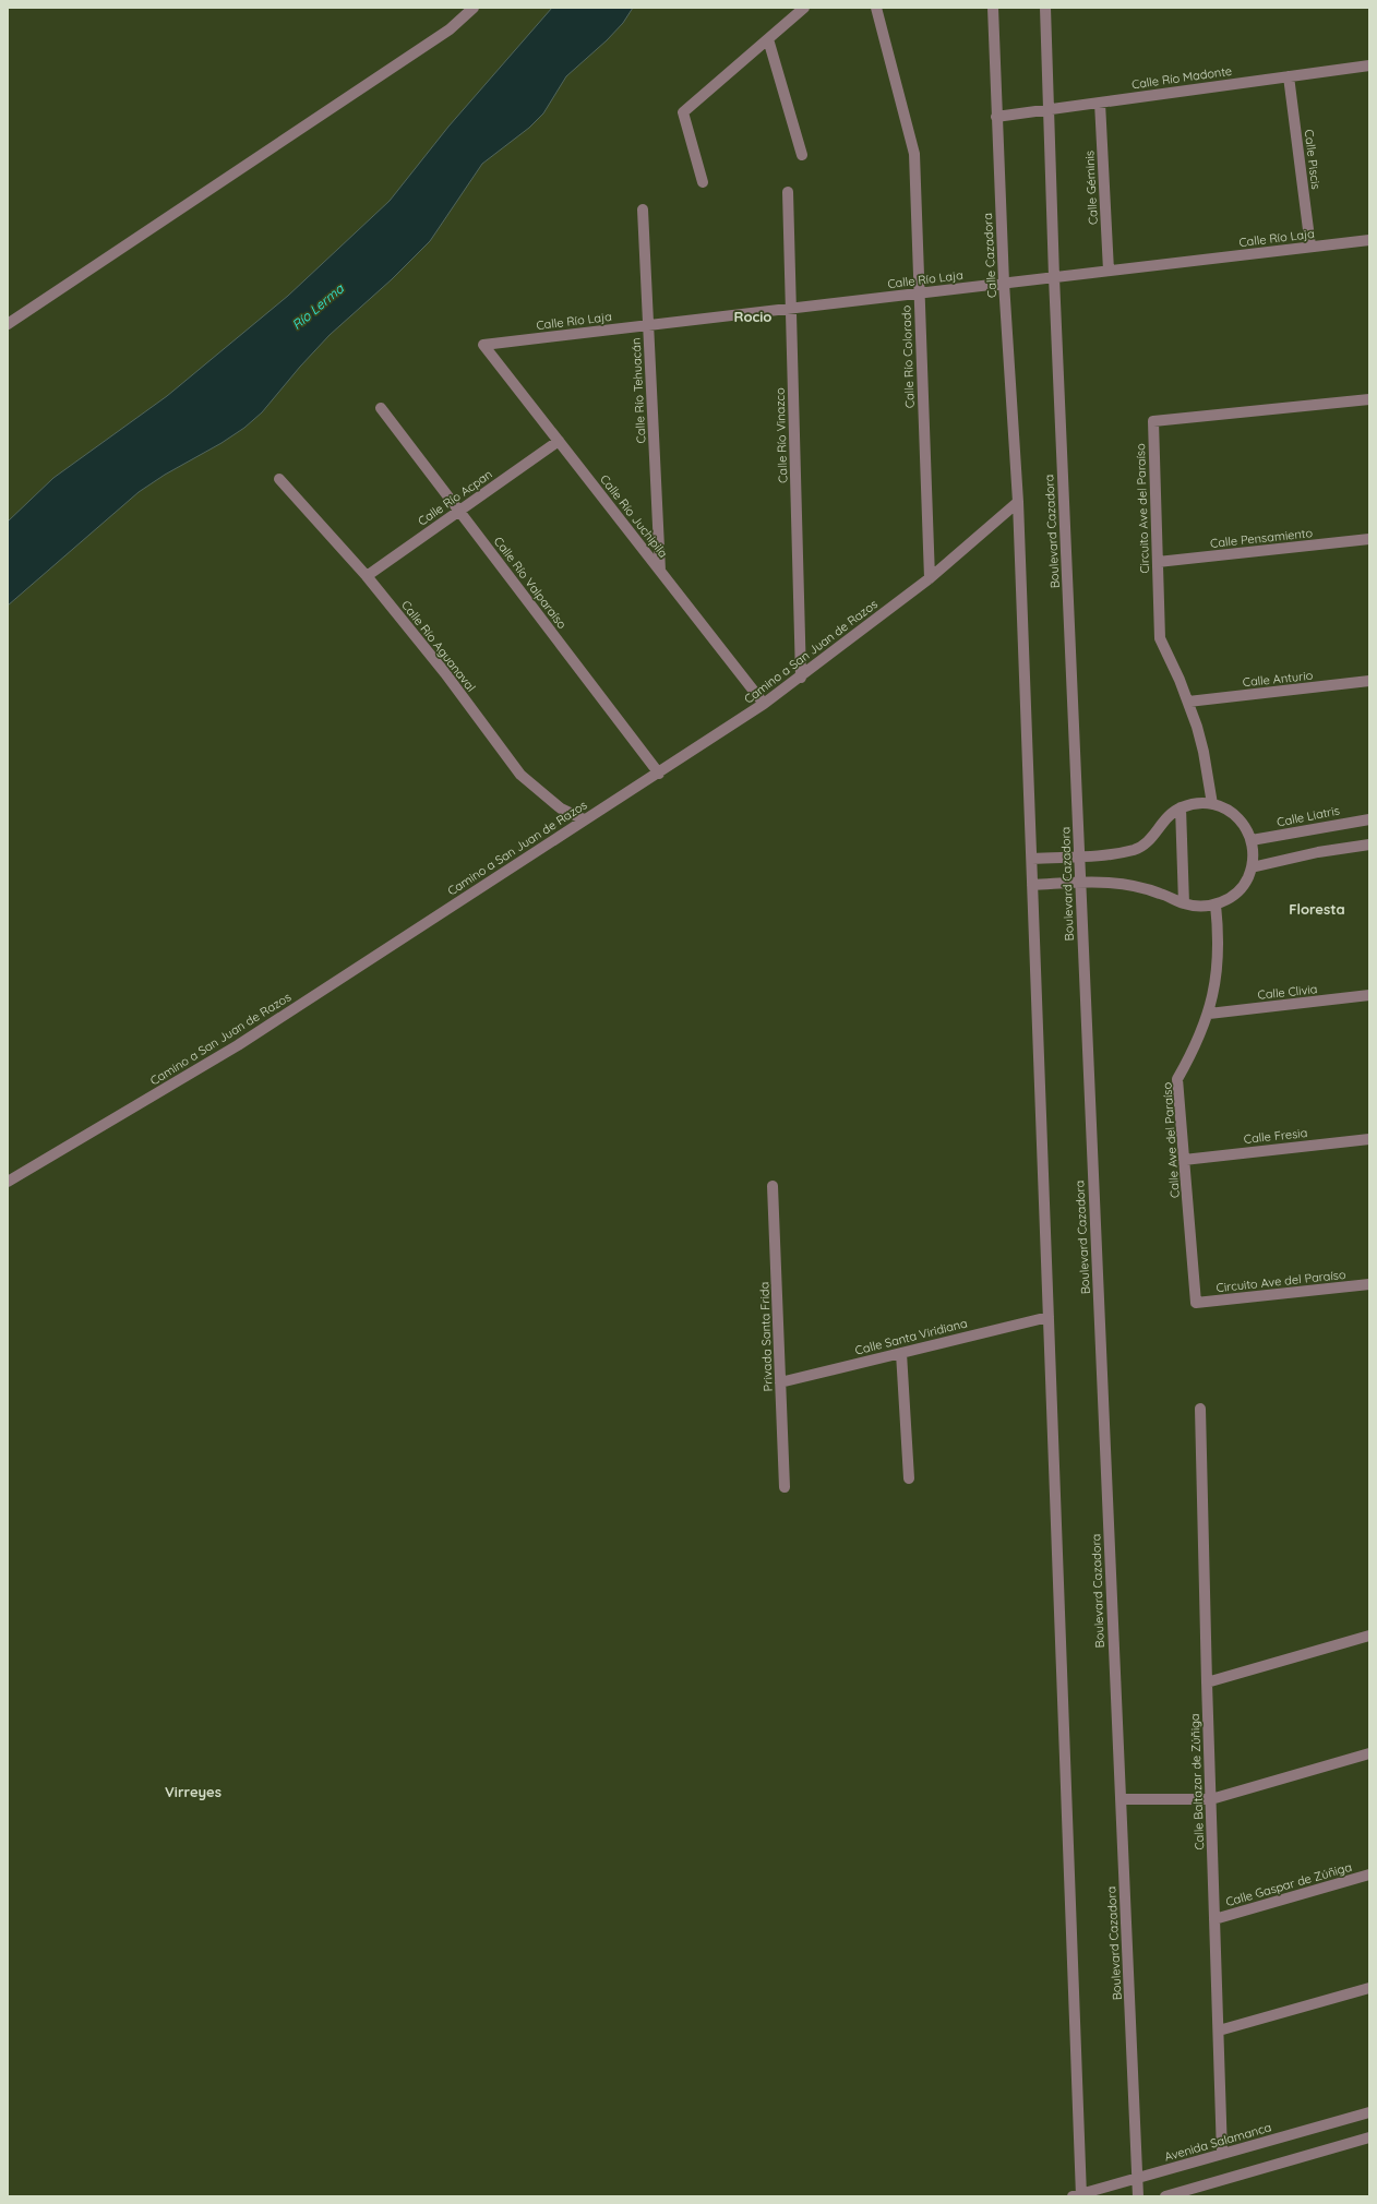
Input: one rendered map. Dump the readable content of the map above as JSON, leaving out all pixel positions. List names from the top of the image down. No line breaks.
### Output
{"streets":{"street":["Calle Río Madonte","Calle Piscis","Calle Géminis","Calle Río Laja","Calle Cazadora","Calle Río Colorado","Calle Río Tehuacán","Calle Río Vinazco","Calle Río Acpan","Circuito Ave del Paraíso","Calle Río Juchipila","Boulevard Cazadora","Calle Pensamiento","Calle Río Valparaíso","Calle Río Aguanaval","Camino a San Juan de Razos","Calle Anturio","Calle Liatris","Calle Clivia","Calle Fresia","Calle Ave del Paraíso","Privada Santa Frida","Calle Santa Viridiana","Calle Baltazar de Zúñiga","Calle Gaspar de Zúñiga","Avenida Salamanca"]},"crossings":[["Calle Río Madonte","Calle Piscis"],["Calle Río Madonte","Calle Géminis"],["Calle Río Madonte","Calle Cazadora"],["Calle Piscis","Calle Río Laja"],["Calle Géminis","Calle Río Laja"],["Calle Río Laja","Calle Cazadora"],["Calle Río Laja","Calle Río Colorado"],["Calle Río Laja","Calle Río Tehuacán"],["Calle Río Laja","Calle Río Vinazco"],["Calle Río Laja","Calle Río Juchipila"],["Calle Río Laja","Boulevard Cazadora"],["Calle Cazadora","Camino a San Juan de Razos"],["Calle Río Colorado","Camino a San Juan de Razos"],["Calle Río Tehuacán","Calle Río Juchipila"],["Calle Río Vinazco","Camino a San Juan de Razos"],["Calle Río Acpan","Calle Río Juchipila"],["Calle Río Acpan","Calle Río Valparaíso"],["Calle Río Acpan","Calle Río Aguanaval"],["Circuito Ave del Paraíso","Calle Pensamiento"],["Circuito Ave del Paraíso","Calle Anturio"],["Circuito Ave del Paraíso","Calle Liatris"],["Circuito Ave del Paraíso","Calle Ave del Paraíso"],["Calle Río Juchipila","Camino a San Juan de Razos"],["Boulevard Cazadora","Avenida Salamanca"],["Calle Río Valparaíso","Camino a San Juan de Razos"],["Calle Río Aguanaval","Camino a San Juan de Razos"],["Calle Liatris","Calle Ave del Paraíso"],["Calle Clivia","Calle Ave del Paraíso"],["Calle Fresia","Calle Ave del Paraíso"],["Privada Santa Frida","Calle Santa Viridiana"],["Calle Baltazar de Zúñiga","Calle Gaspar de Zúñiga"],["Calle Baltazar de Zúñiga","Avenida Salamanca"]],"districts":["Rocio","Floresta","Virreyes"],"water":["Río Lerma"]}
